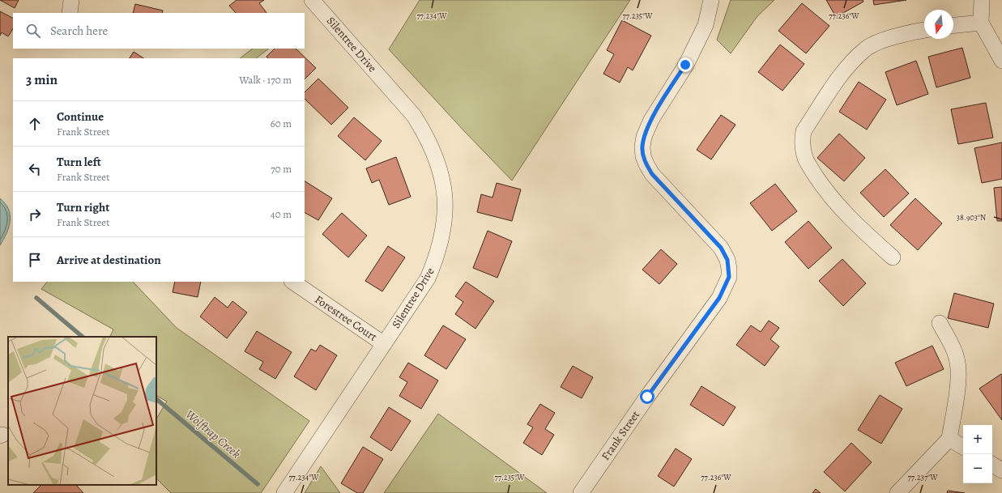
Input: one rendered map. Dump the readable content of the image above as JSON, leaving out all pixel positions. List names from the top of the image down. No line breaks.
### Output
{"streets":{"street":["Silentree Drive","Forestree Court","Frank Street"]},"crossings":[["Silentree Drive","Forestree Court"]],"water":["Wolftrap Creek"],"north":"bottom","page":{"search":"Search here","heading":["3 min","Walk · 170 m"],"list":[["Continue","Frank Street","60 m"],["Turn left","Frank Street","70 m"],["Turn right","Frank Street","40 m"],"Arrive at destination"],"map_buttons":["+","−"]},"coordinates":["77.234°W","77.235°W","77.236°W","38.903°N","77.237°W"]}
